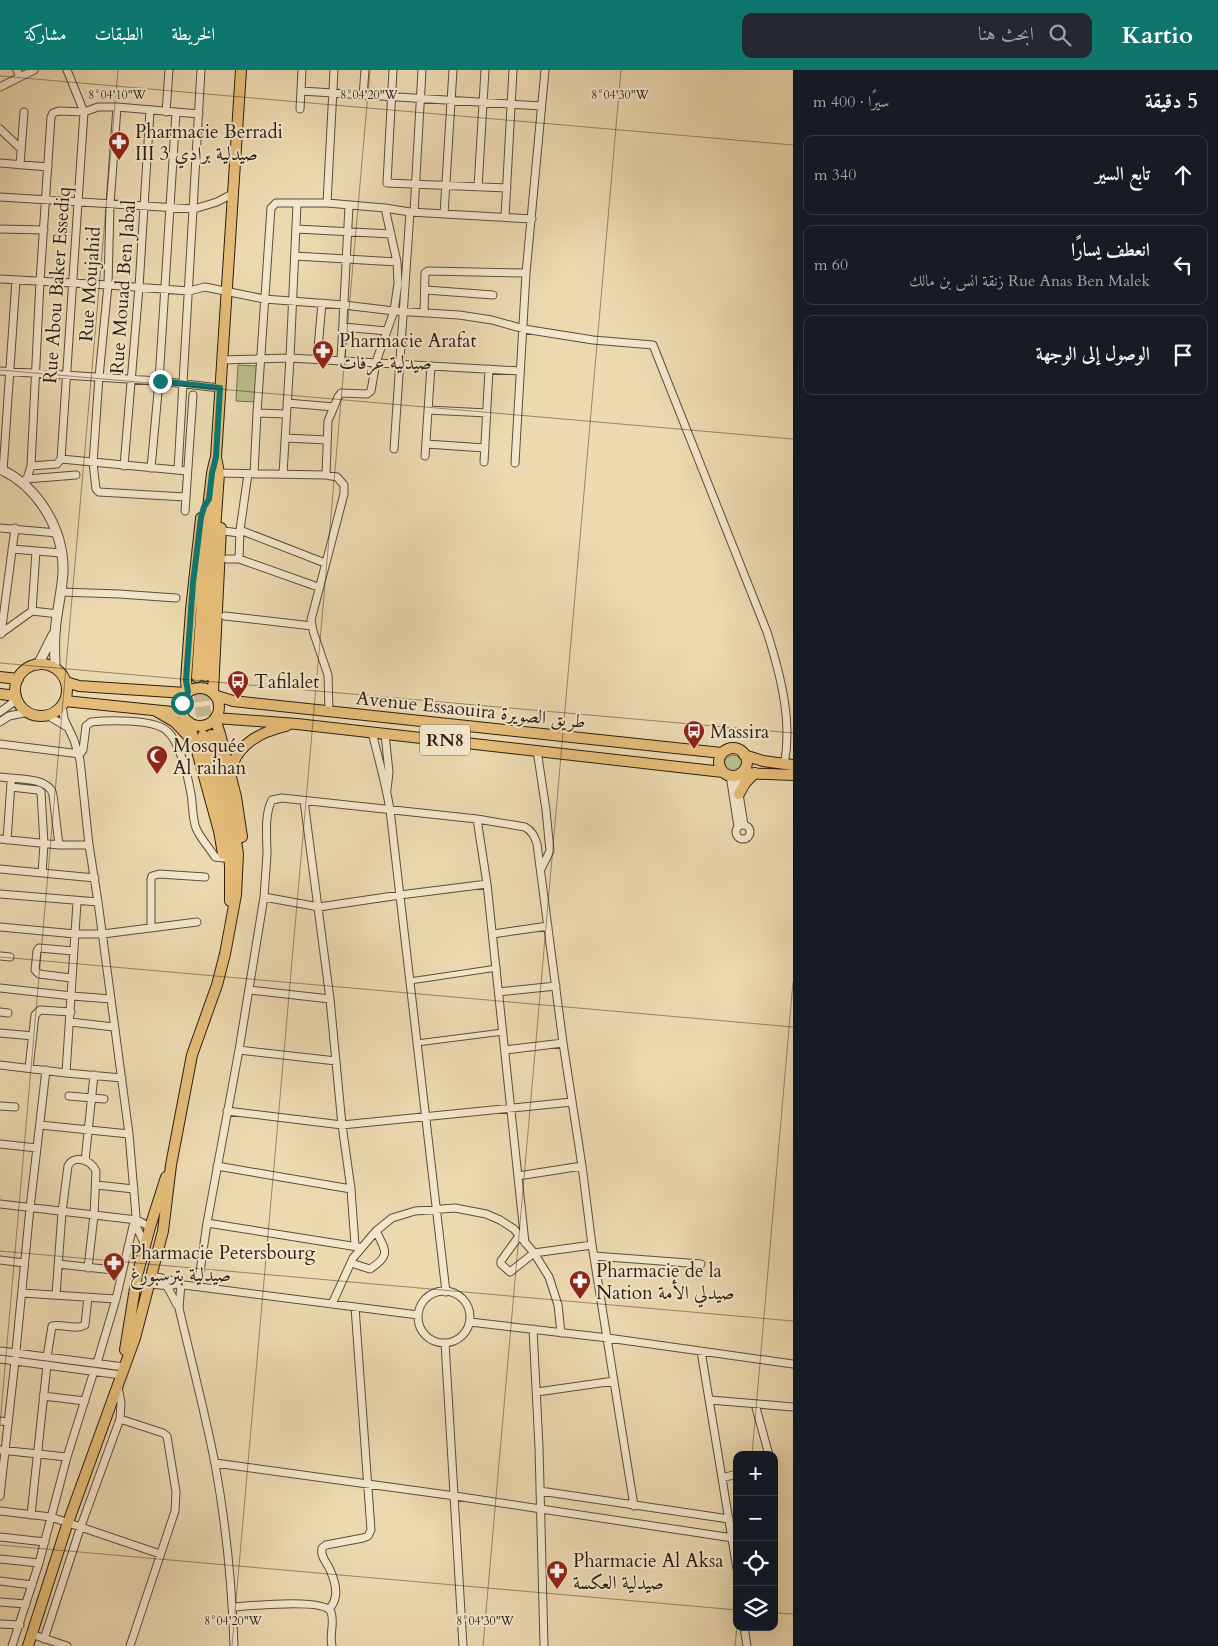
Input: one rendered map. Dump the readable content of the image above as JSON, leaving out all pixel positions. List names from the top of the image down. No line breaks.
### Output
{"streets":{"main road":["Avenue Essaouira طريق الصويرة","RN8"],"street":["Rue Moujahid","Rue Abou Baker Essediq","Rue Mouad Ben Jabal"]},"crossings":[["Avenue Essaouira طريق الصويرة","RN8"]],"places":{"pharmacy":["Pharmacie Berradi III صيدلية برادي 3","Pharmacie Arafat صيدلية عرفات","Pharmacie Petersbourg صيدلية بترسبورغ","Pharmacie de la Nation صيدلي الأمة","Pharmacie Al Aksa صيدلية العكسة"],"bus stop":["Tafilalet","Massira"],"mosque":["Mosquée Al raihan"]},"page":{"header":"Kartio","search":"ابحث هنا","nav":["الخريطة","الطبقات","مشاركة"],"heading":["5 دقيقة","سيرًا · 400 m"],"list":[["تابع السير","340 m"],["انعطف يسارًا","Rue Anas Ben Malek زنقة انس بن مالك","60 m"],"الوصول إلى الوجهة"],"map_buttons":["+","−"]},"coordinates":["8°04'20\"W","8°04'30\"W","8°04'10\"W"]}
